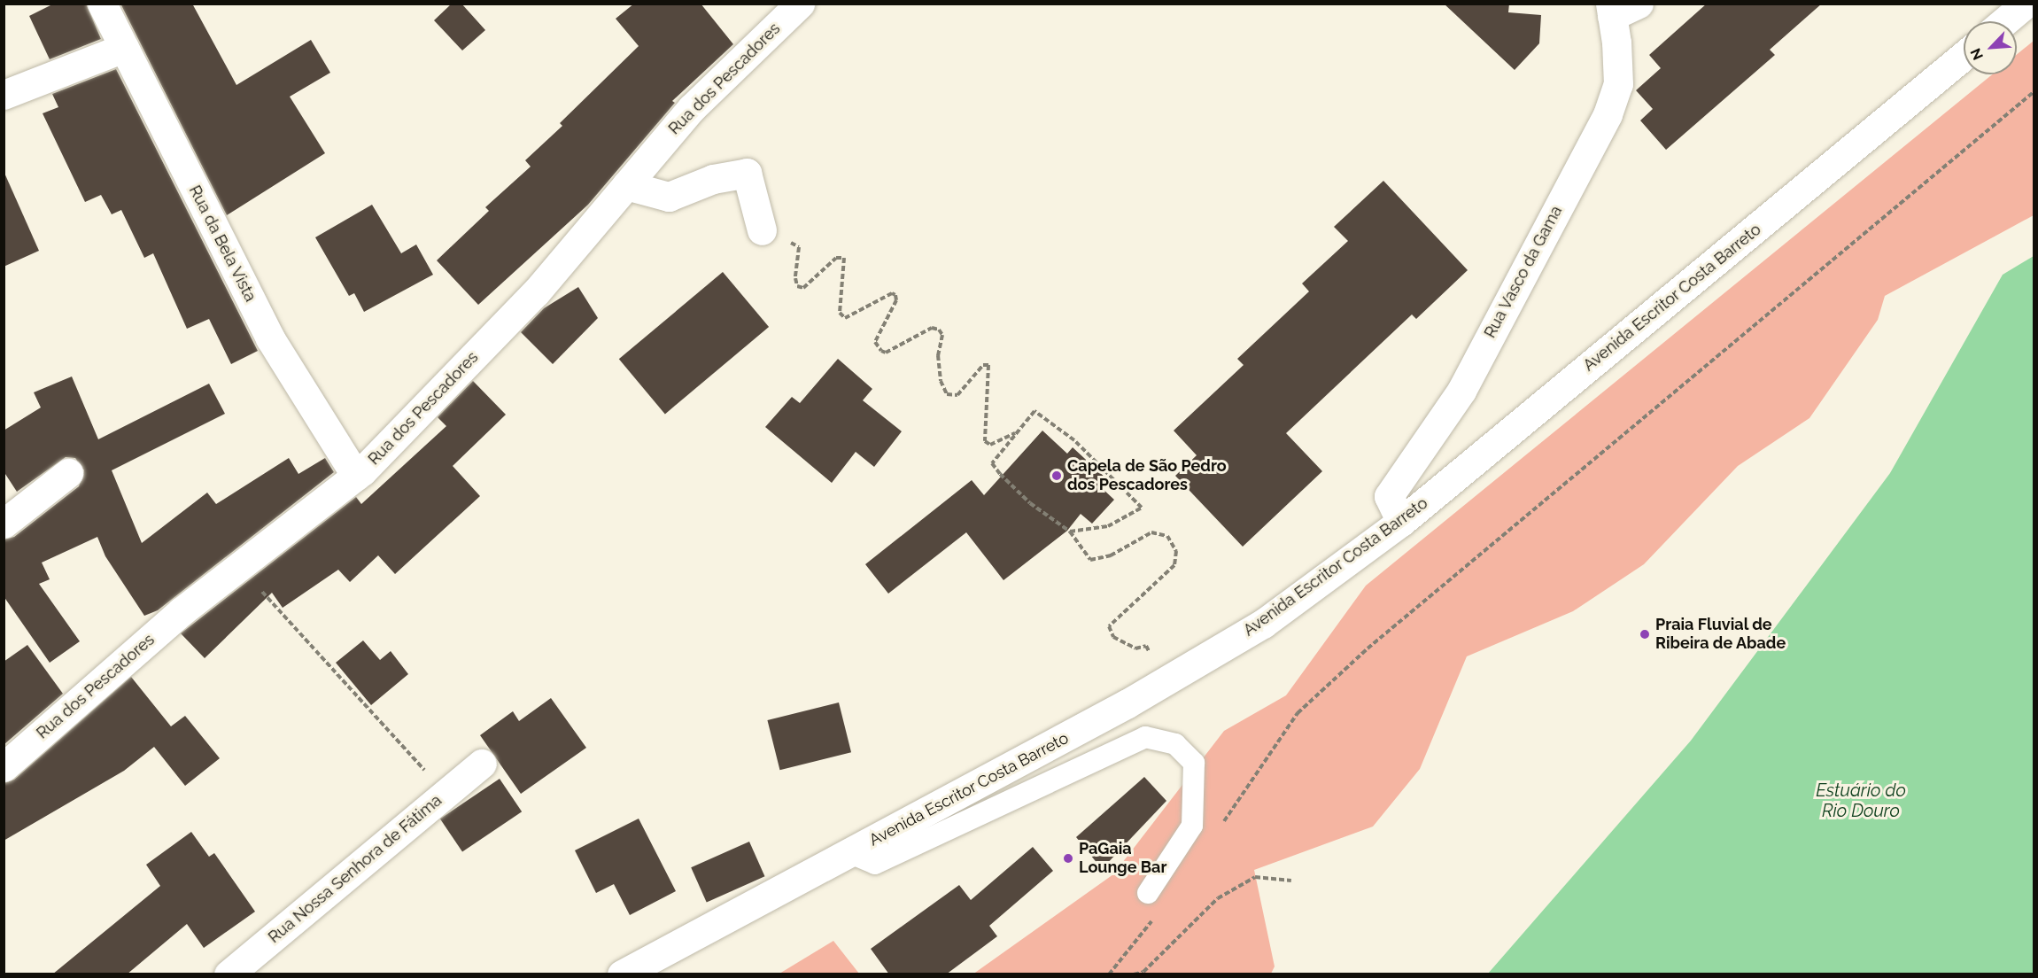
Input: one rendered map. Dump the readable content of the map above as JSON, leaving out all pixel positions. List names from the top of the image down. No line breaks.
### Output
{"streets":{"street":["Rua dos Pescadores","Rua da Bela Vista","Rua Vasco da Gama","Avenida Escritor Costa Barreto","Rua Nossa Senhora de Fátima"]},"crossings":[["Rua dos Pescadores","Rua da Bela Vista"],["Rua Vasco da Gama","Avenida Escritor Costa Barreto"]],"water":["Estuário do Rio Douro"],"places":["Capela de São Pedro dos Pescadores","Praia Fluvial de Ribeira de Abade","PaGaia Lounge Bar"],"north":"bottom left"}
